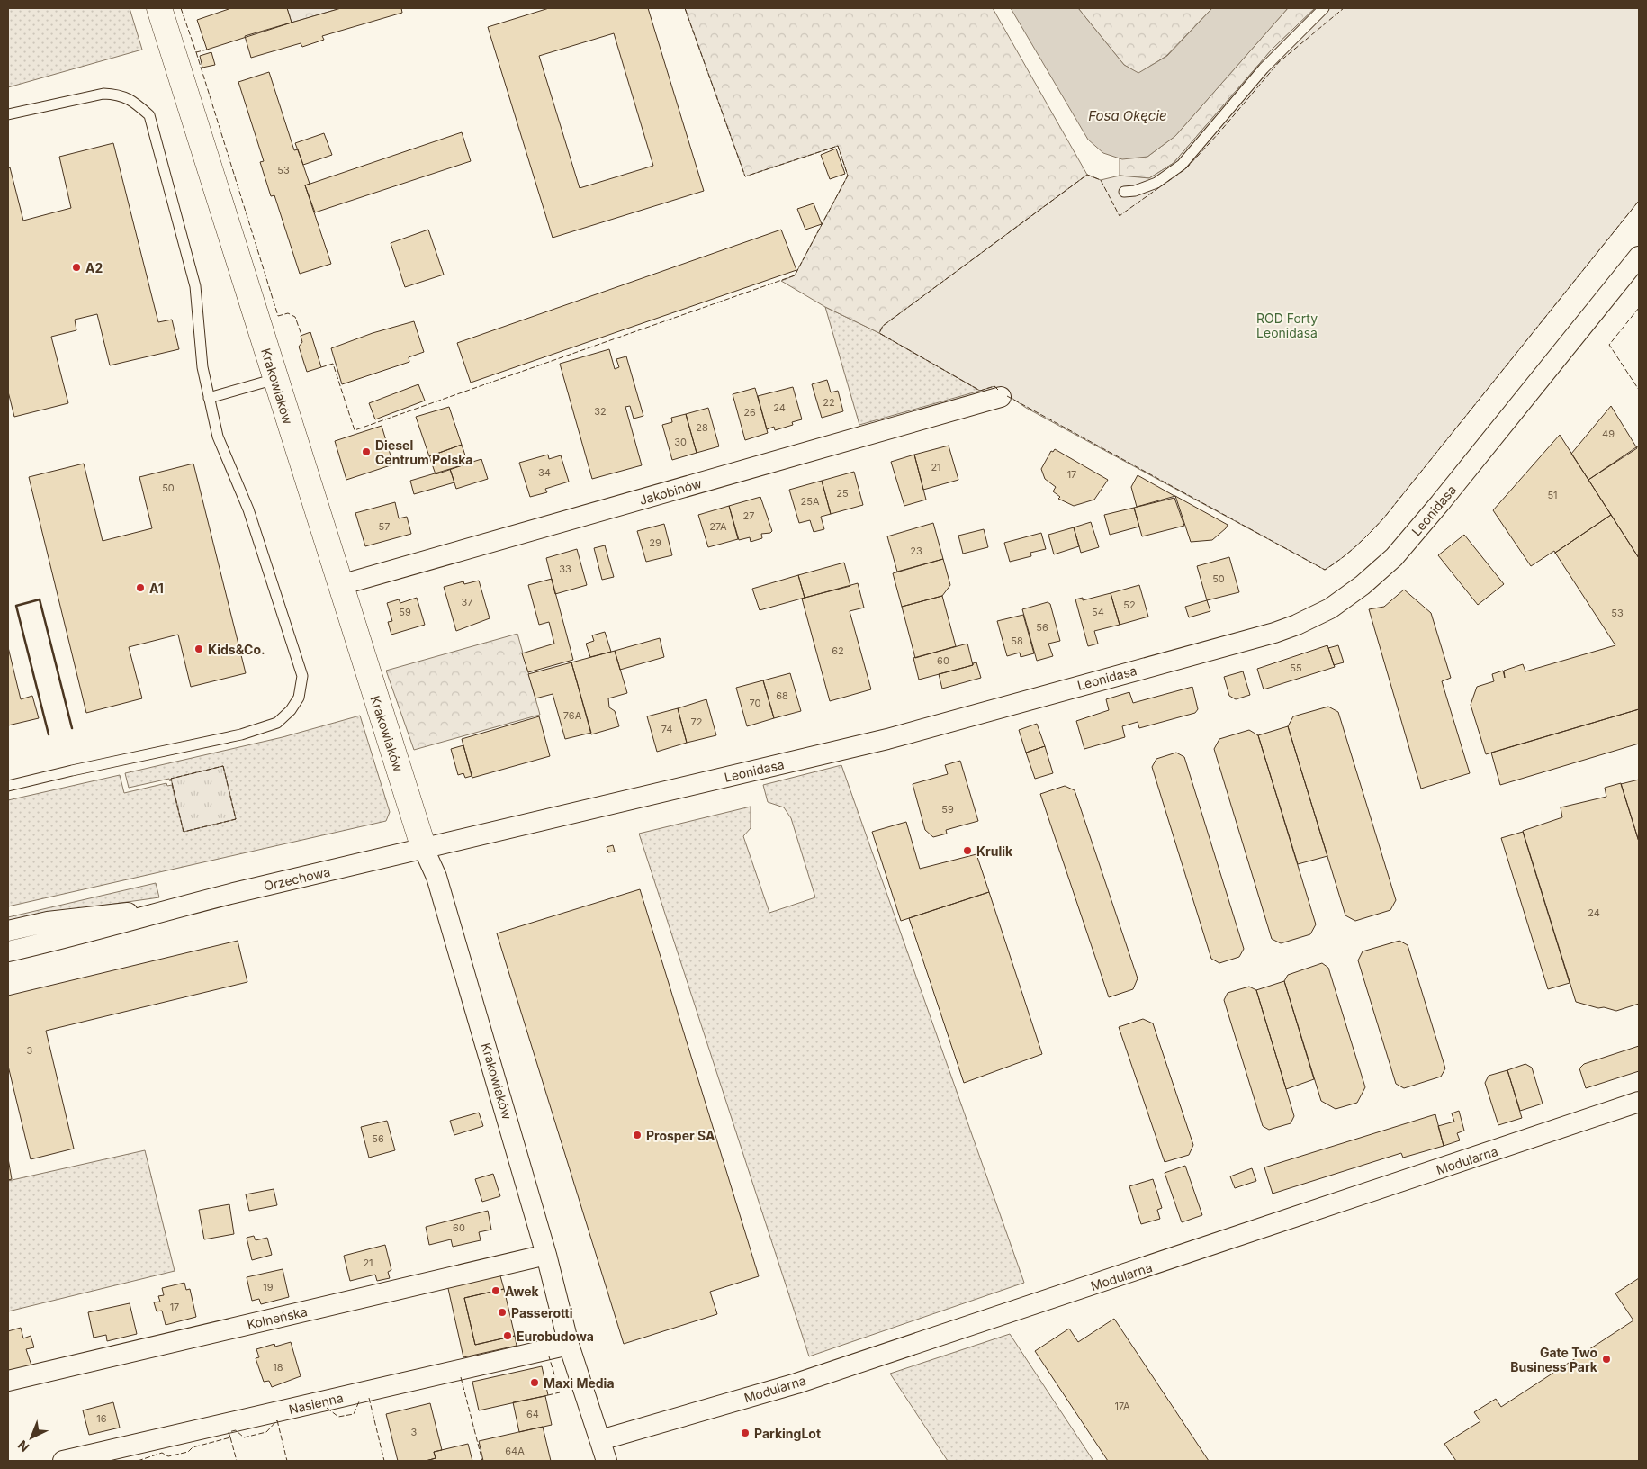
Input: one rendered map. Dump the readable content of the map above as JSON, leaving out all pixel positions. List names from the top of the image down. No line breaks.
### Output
{"streets":{"street":["Krakowiaków","Jakobinów","Leonidasa","Orzechowa","Modularna","Kolneńska","Nasienna"]},"crossings":[["Krakowiaków","Jakobinów"],["Krakowiaków","Leonidasa"],["Krakowiaków","Orzechowa"],["Krakowiaków","Modularna"],["Krakowiaków","Kolneńska"],["Krakowiaków","Nasienna"],["Leonidasa","Orzechowa"]],"water":["Fosa Okęcie"],"parks":["ROD Forty Leonidasa"],"places":["A2","Diesel Centrum Polska","A1","Kids&Co.","Krulik","Prosper SA","Awek","Passerotti","Eurobudowa","Gate Two Business Park","Maxi Media","ParkingLot"],"house_numbers":["53","22","24","32","26","28","49","30","21","34","17","50","25","51","25A","27","57","27A","29","23","33","50","37","52","59","54","53","56","58","62","60","55","68","70","76A","72","74","59","24","3","56","60","21","19","17","18","17A","64","16","3","64A"],"north":"bottom left"}
